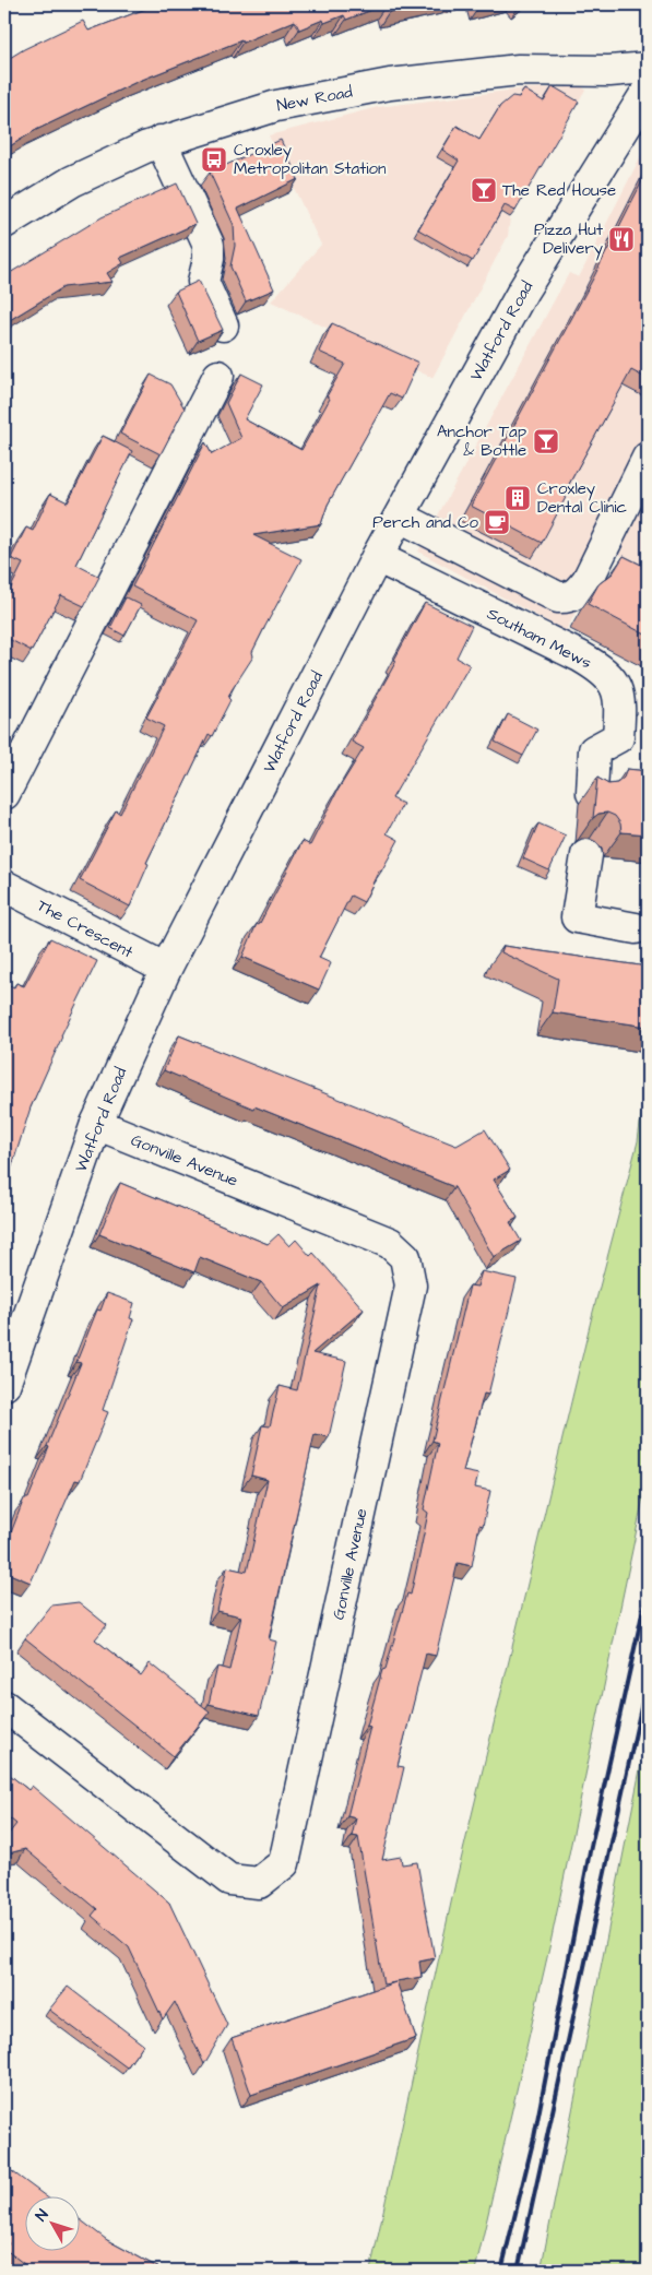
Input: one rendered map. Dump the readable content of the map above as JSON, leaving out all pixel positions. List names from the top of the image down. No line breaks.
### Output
{"streets":{"street":["New Road","Watford Road","Southam Mews","The Crescent","Gonville Avenue"]},"crossings":[["Watford Road","Southam Mews"],["Watford Road","The Crescent"],["Watford Road","Gonville Avenue"]],"places":{"bus stop":["Croxley Metropolitan Station"],"bar":["The Red House","Anchor Tap & Bottle"],"restaurant":["Pizza Hut Delivery"],"building":["Croxley Dental Clinic"],"cafe":["Perch and Co"]},"north":"top left"}
